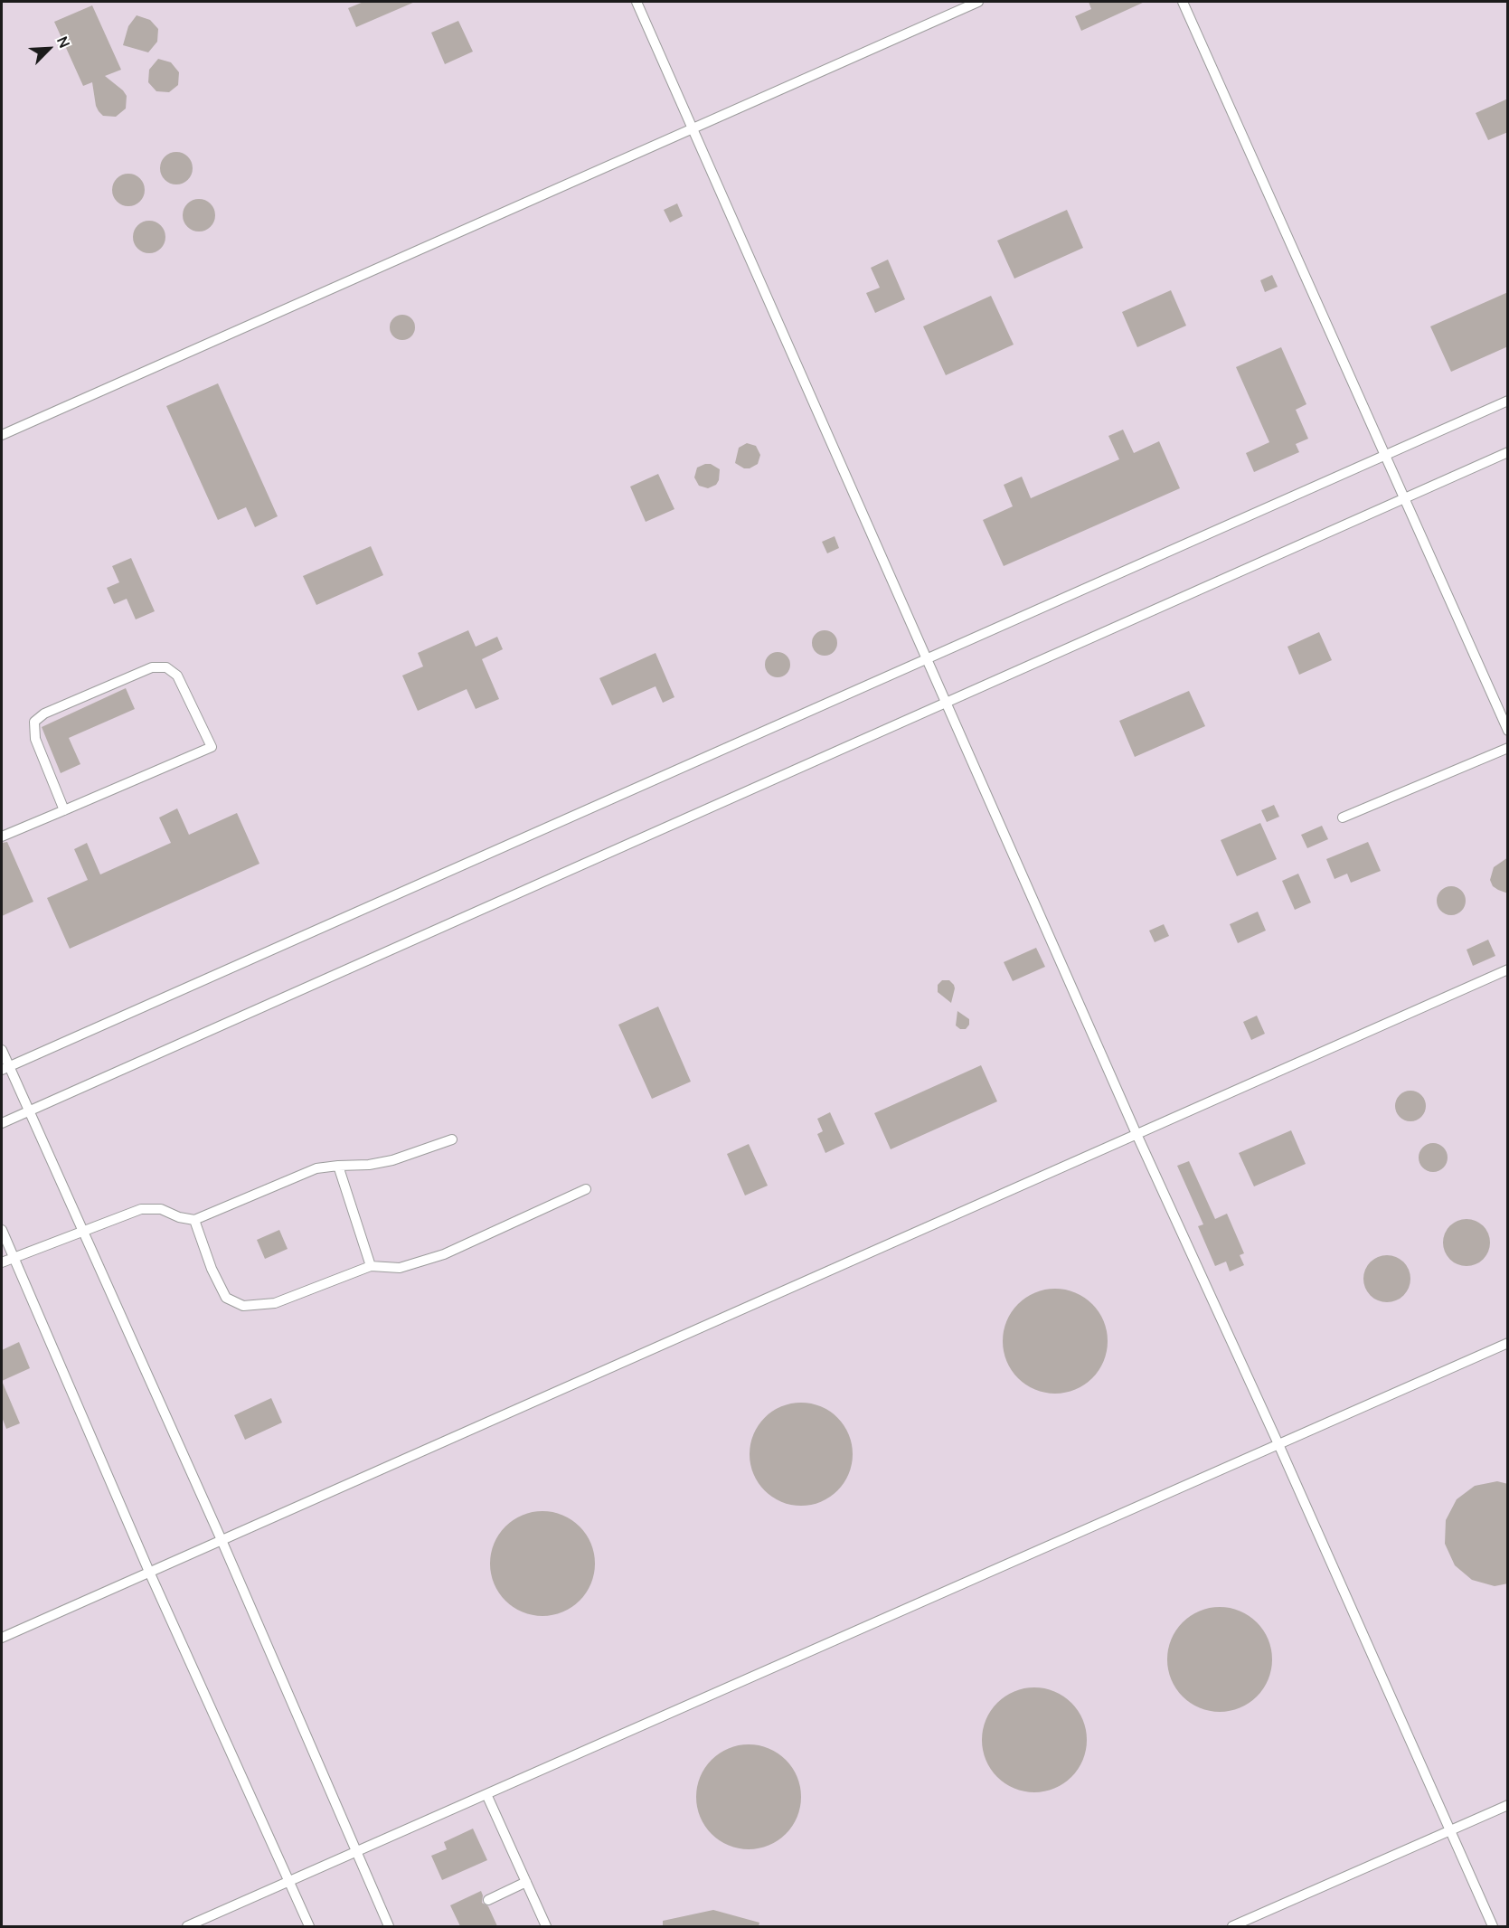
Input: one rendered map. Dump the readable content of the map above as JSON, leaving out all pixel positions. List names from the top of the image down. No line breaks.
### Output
{"north":"top right"}
